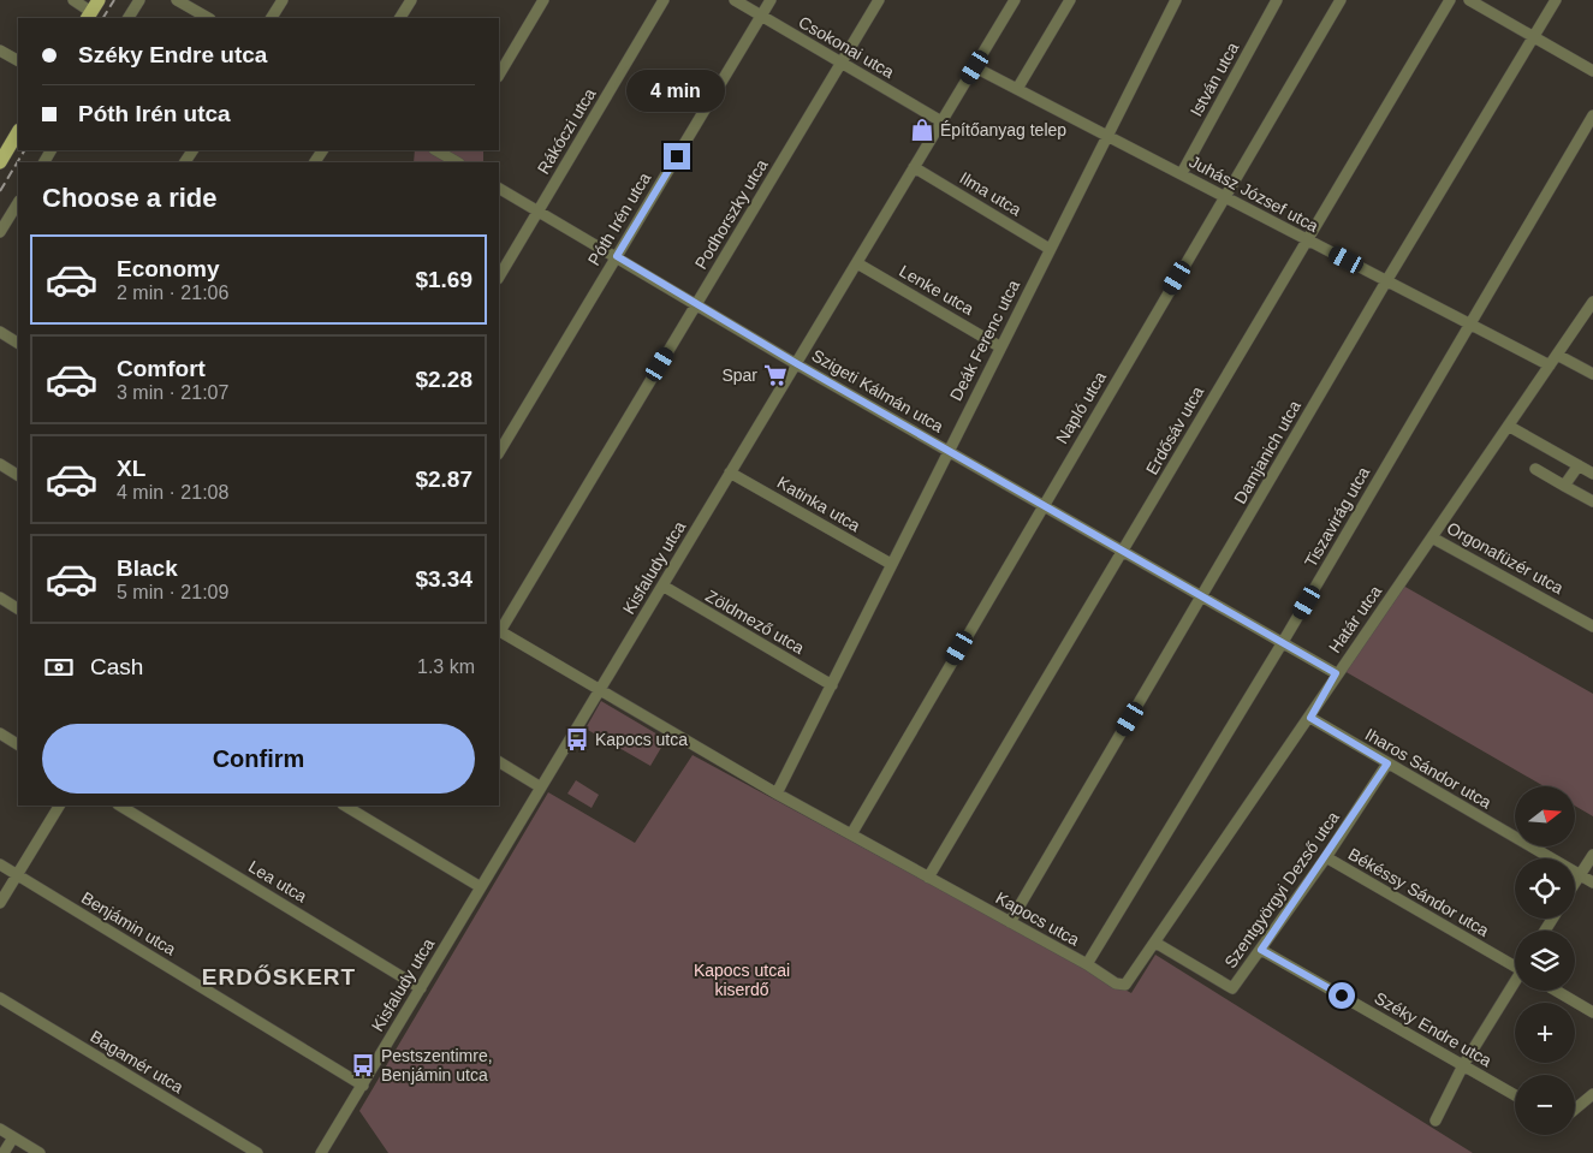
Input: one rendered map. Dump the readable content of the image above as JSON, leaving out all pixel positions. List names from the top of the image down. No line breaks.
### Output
{"streets":{"street":["Csokonai utca","István utca","Rákóczi utca","Ilma utca","Juhász József utca","Podhorszky utca","Póth Irén utca","Lenke utca","Deák Ferenc utca","Szigeti Kálmán utca","Napló utca","Erdősáv utca","Damjanich utca","Katinka utca","Tiszavirág utca","Orgonafüzér utca","Kisfaludy utca","Határ utca","Zöldmező utca","Iharos Sándor utca","Lea utca","Szentgyörgyi Dezső utca","Békéssy Sándor utca","Kapocs utca","Benjámin utca","Széky Endre utca","Bagamér utca"]},"crossings":[["Csokonai utca","Podhorszky utca"],["Csokonai utca","Póth Irén utca"],["Csokonai utca","Kisfaludy utca"],["István utca","Juhász József utca"],["Rákóczi utca","Szigeti Kálmán utca"],["Ilma utca","Deák Ferenc utca"],["Ilma utca","Kisfaludy utca"],["Juhász József utca","Deák Ferenc utca"],["Juhász József utca","Napló utca"],["Juhász József utca","Erdősáv utca"],["Juhász József utca","Damjanich utca"],["Juhász József utca","Tiszavirág utca"],["Juhász József utca","Kisfaludy utca"],["Juhász József utca","Határ utca"],["Podhorszky utca","Szigeti Kálmán utca"],["Podhorszky utca","Kapocs utca"],["Póth Irén utca","Szigeti Kálmán utca"],["Lenke utca","Deák Ferenc utca"],["Lenke utca","Kisfaludy utca"],["Deák Ferenc utca","Szigeti Kálmán utca"],["Deák Ferenc utca","Katinka utca"],["Deák Ferenc utca","Zöldmező utca"],["Deák Ferenc utca","Kapocs utca"],["Szigeti Kálmán utca","Napló utca"],["Szigeti Kálmán utca","Erdősáv utca"],["Szigeti Kálmán utca","Damjanich utca"],["Szigeti Kálmán utca","Tiszavirág utca"],["Szigeti Kálmán utca","Kisfaludy utca"],["Szigeti Kálmán utca","Határ utca"],["Napló utca","Kapocs utca"],["Erdősáv utca","Kapocs utca"],["Damjanich utca","Kapocs utca"],["Katinka utca","Kisfaludy utca"],["Tiszavirág utca","Kapocs utca"],["Orgonafüzér utca","Határ utca"],["Kisfaludy utca","Zöldmező utca"],["Kisfaludy utca","Lea utca"],["Kisfaludy utca","Kapocs utca"],["Kisfaludy utca","Benjámin utca"],["Határ utca","Iharos Sándor utca"],["Határ utca","Szentgyörgyi Dezső utca"],["Határ utca","Kapocs utca"],["Iharos Sándor utca","Szentgyörgyi Dezső utca"],["Szentgyörgyi Dezső utca","Békéssy Sándor utca"],["Szentgyörgyi Dezső utca","Széky Endre utca"]],"districts":["ERDŐSKERT"],"parks":["Kapocs utcai kiserdő"],"places":{"shop":["Építőanyag telep"],"supermarket":["Spar"],"bus stop":["Kapocs utca","Pestszentimre, Benjámin utca"]},"north":"right","page":{"banner":["Széky Endre utca","Póth Irén utca"],"bubble":"4 min","heading":"Choose a ride","list":[{"name":"Economy","note":"2 min · 21:06","value":"$1.69"},{"name":"Comfort","note":"3 min · 21:07","value":"$2.28"},{"name":"XL","note":"4 min · 21:08","value":"$2.87"},{"name":"Black","note":"5 min · 21:09","value":"$3.34"}],"pay":["Cash","1.3 km"],"buttons":"Confirm","map_buttons":["+","−"]}}
